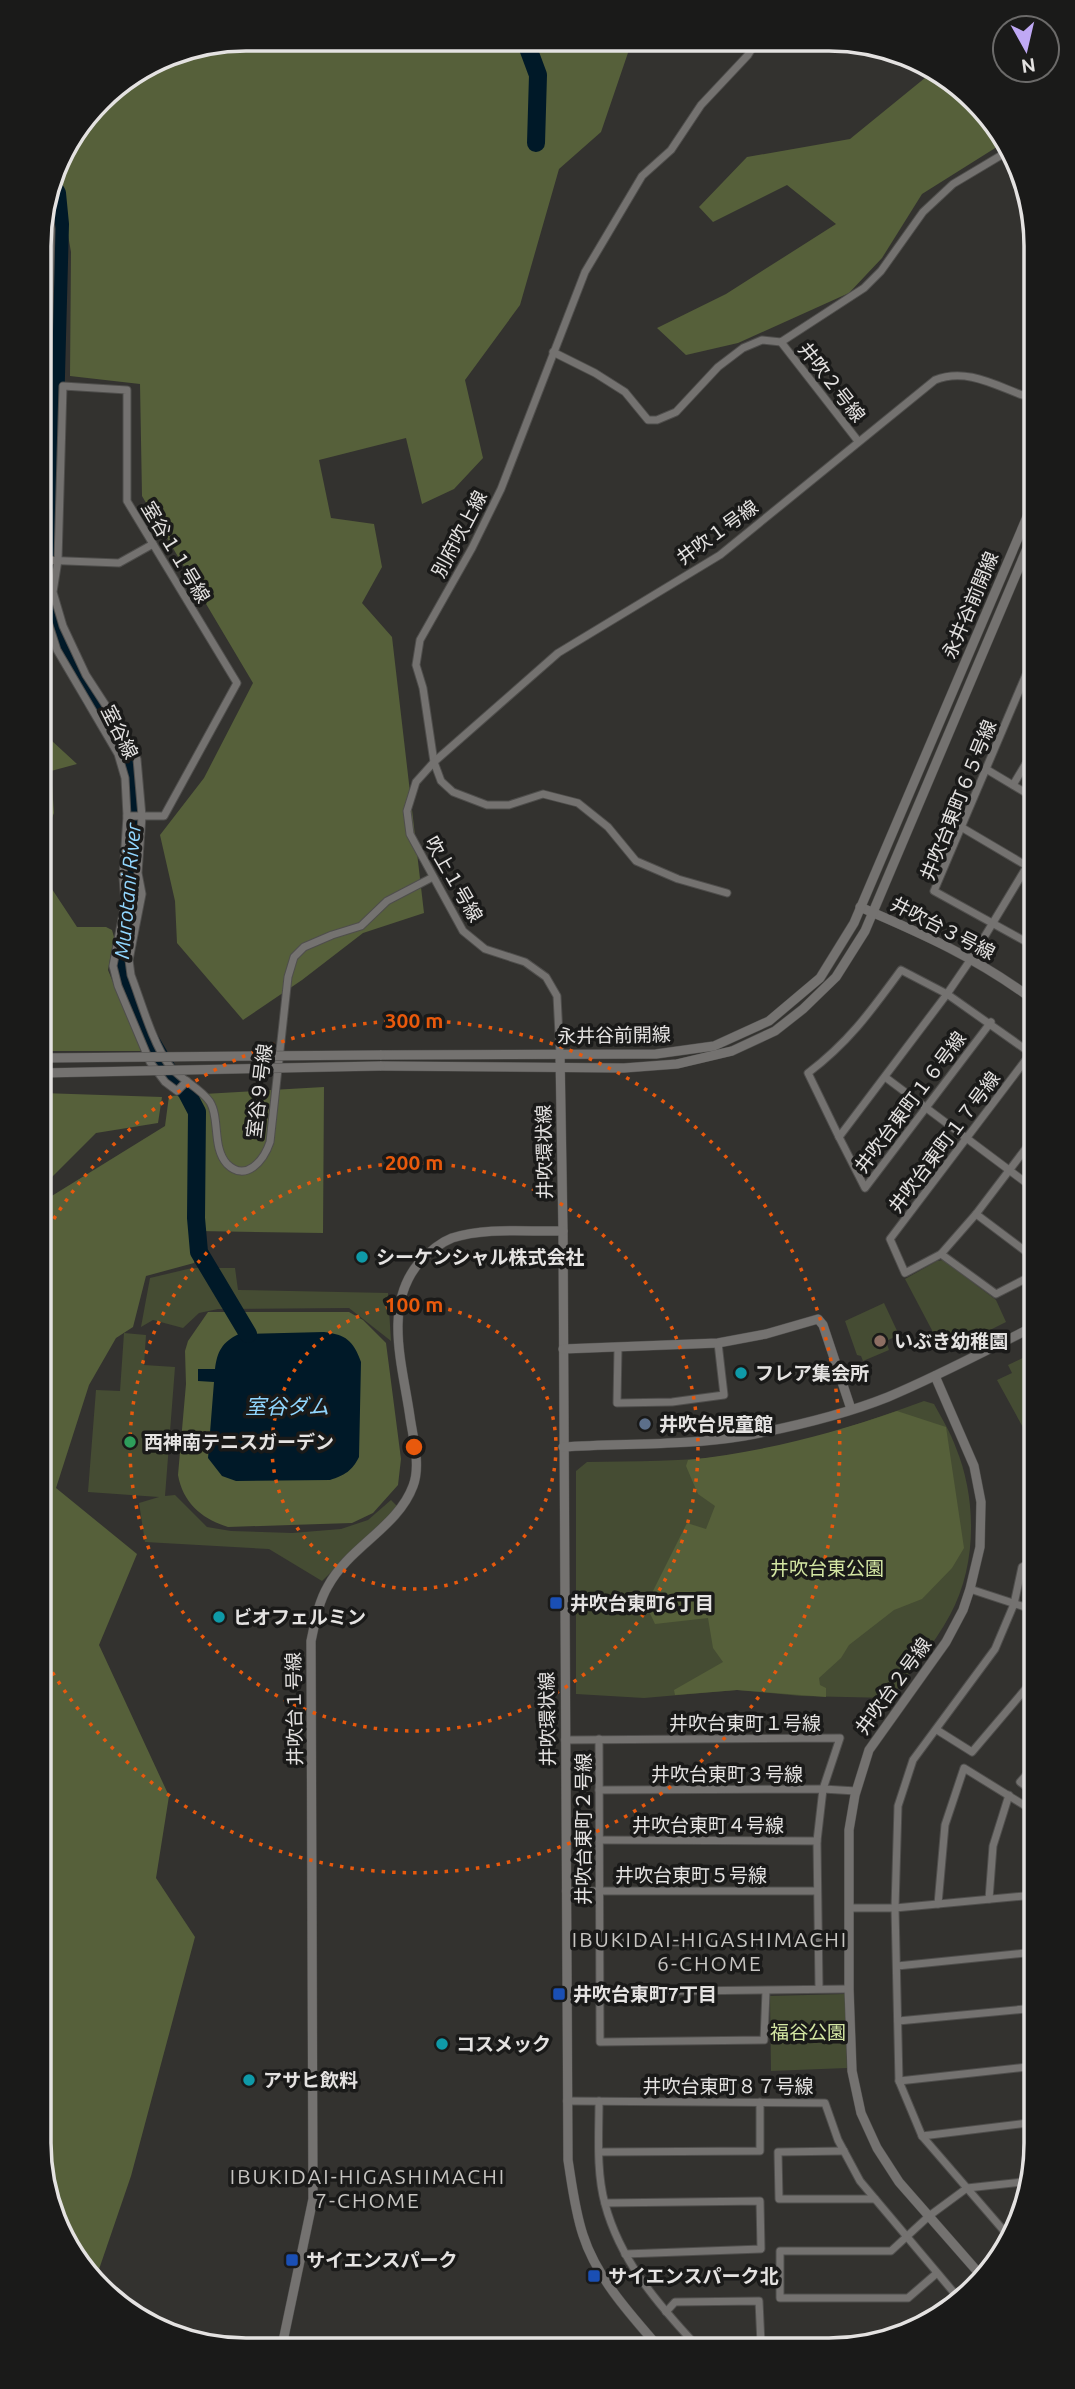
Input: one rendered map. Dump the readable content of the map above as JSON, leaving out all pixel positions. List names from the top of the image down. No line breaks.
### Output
{"streets":{"street":["井吹２号線","井吹１号線","別府吹上線","室谷１１号線","永井谷前開線","室谷線","井吹台東町６５号線","吹上１号線","井吹台３号線","室谷９号線","井吹台東町１６号線","井吹台東町１７号線","井吹環状線","井吹台２号線","井吹台１号線","井吹台東町１号線","井吹台東町３号線","井吹台東町４号線","井吹台東町２号線","井吹台東町５号線","井吹台東町８７号線"]},"crossings":[["井吹２号線","井吹１号線"],["井吹１号線","別府吹上線"],["井吹１号線","吹上１号線"],["別府吹上線","吹上１号線"],["室谷１１号線","室谷９号線"],["永井谷前開線","吹上１号線"],["永井谷前開線","井吹台３号線"],["永井谷前開線","井吹環状線"],["室谷線","室谷９号線"],["吹上１号線","室谷９号線"],["吹上１号線","井吹環状線"],["井吹環状線","井吹台１号線"],["井吹環状線","井吹台東町１号線"],["井吹環状線","井吹台東町５号線"],["井吹環状線","井吹台東町８７号線"],["井吹台２号線","井吹台東町３号線"],["井吹台東町１号線","井吹台東町３号線"],["井吹台東町１号線","井吹台東町４号線"],["井吹台東町１号線","井吹台東町２号線"],["井吹台東町１号線","井吹台東町５号線"],["井吹台東町３号線","井吹台東町２号線"],["井吹台東町４号線","井吹台東町２号線"],["井吹台東町２号線","井吹台東町５号線"]],"districts":["IBUKIDAI-HIGASHIMACHI 6-CHOME","IBUKIDAI-HIGASHIMACHI 7-CHOME"],"water":["Murotani River","室谷ダム"],"parks":["井吹台東公園","福谷公園"],"places":{"other":["シーケンシャル株式会社","いぶき幼稚園","フレア集会所","井吹台児童館","西神南テニスガーデン","ビオフェルミン","コスメック","アサヒ飲料"],"transit":["井吹台東町6丁目","井吹台東町7丁目","サイエンスパーク","サイエンスパーク北"]},"north":"bottom","rings":["300 m","200 m","100 m"]}
